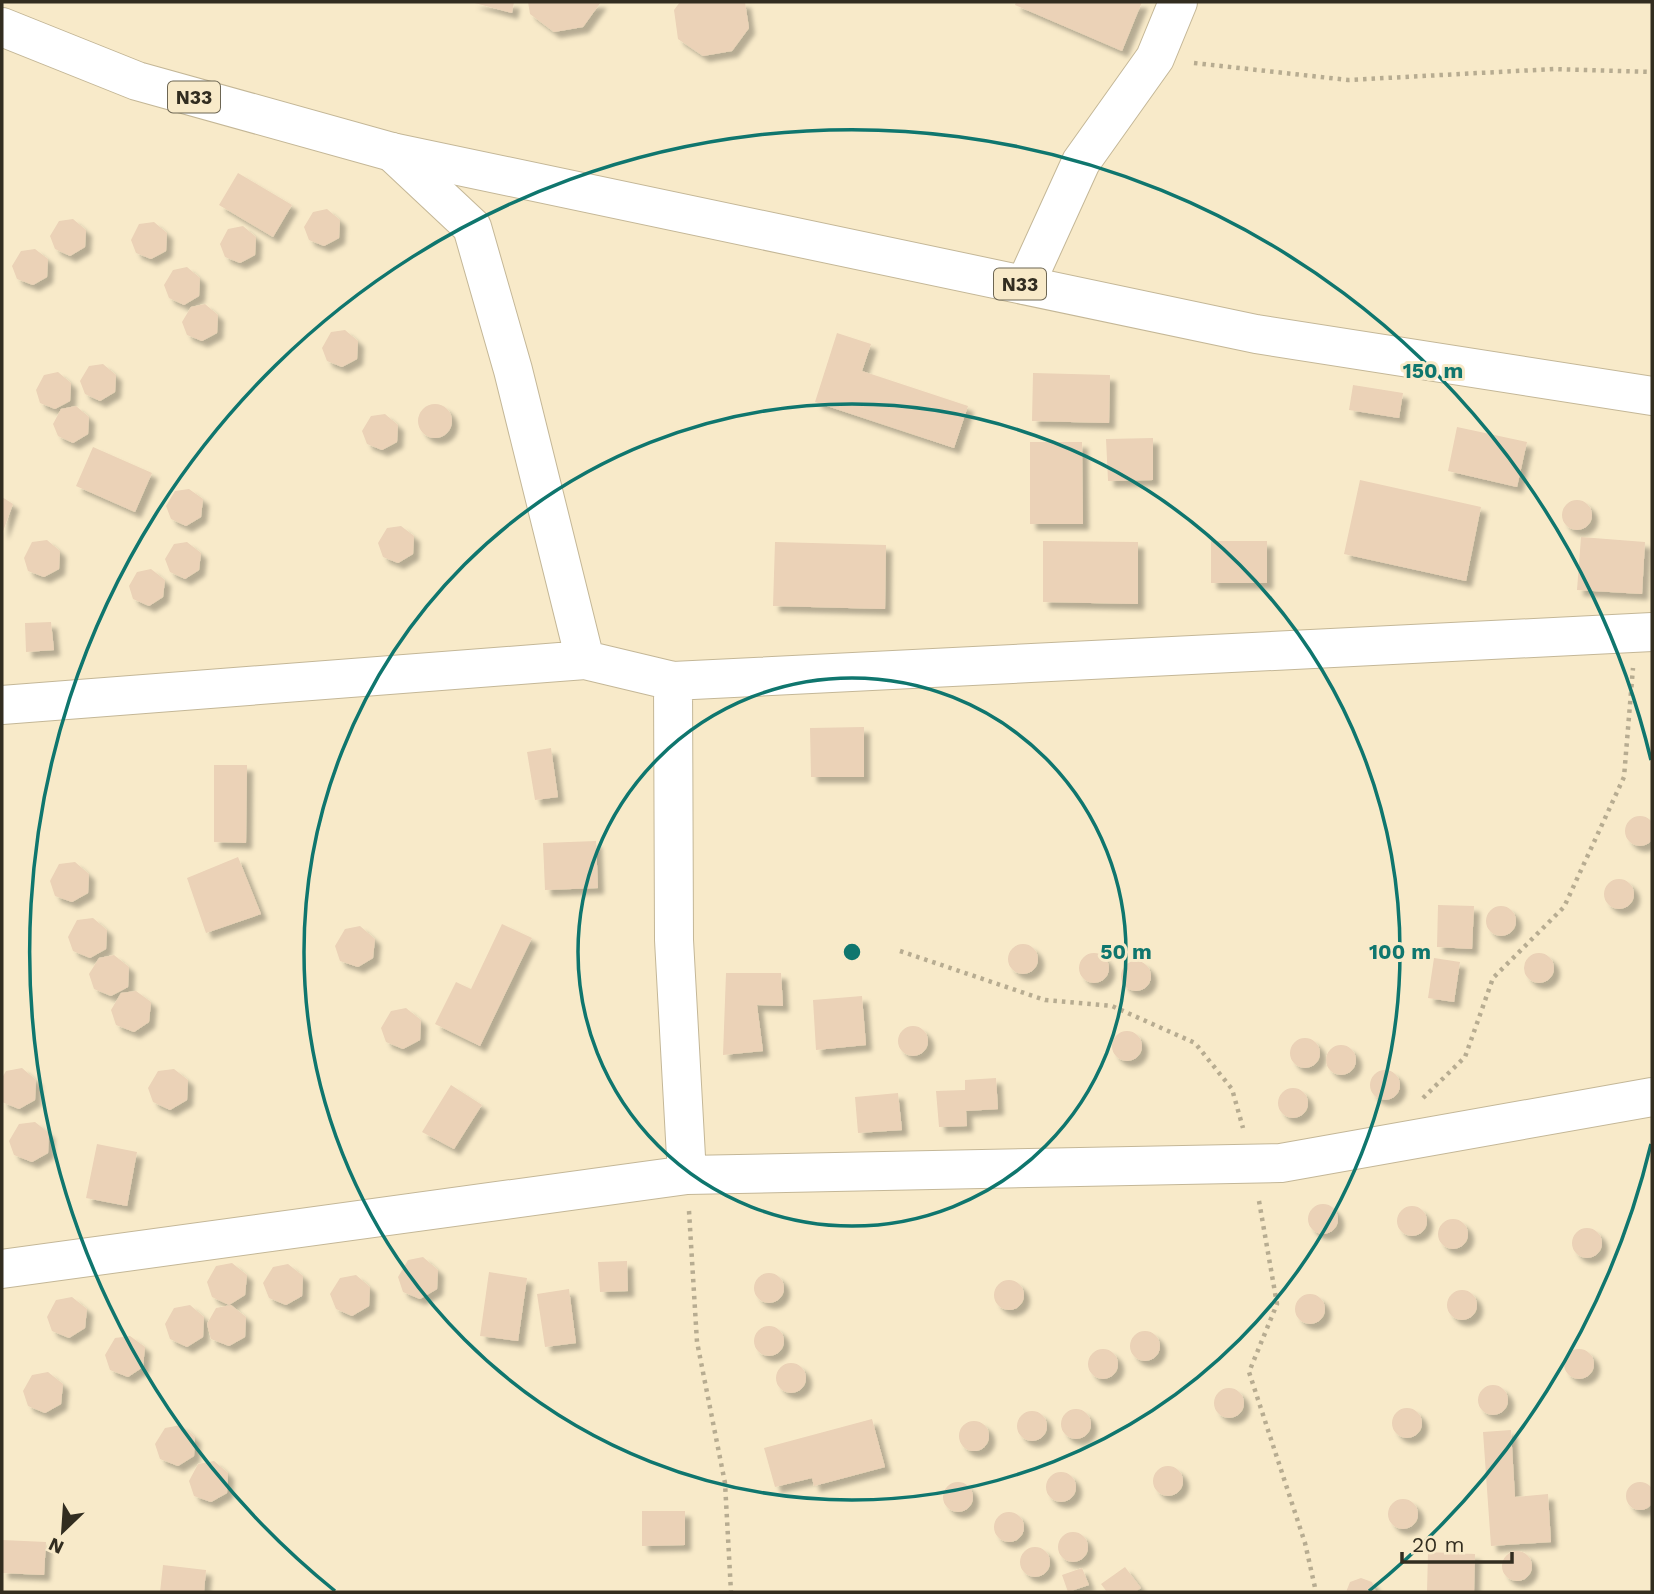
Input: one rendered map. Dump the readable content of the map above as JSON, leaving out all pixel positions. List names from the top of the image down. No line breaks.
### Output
{"streets":{"street":["N33"]},"scale_bar":"20 m","north":"bottom left","rings":["150 m","50 m","100 m"]}
